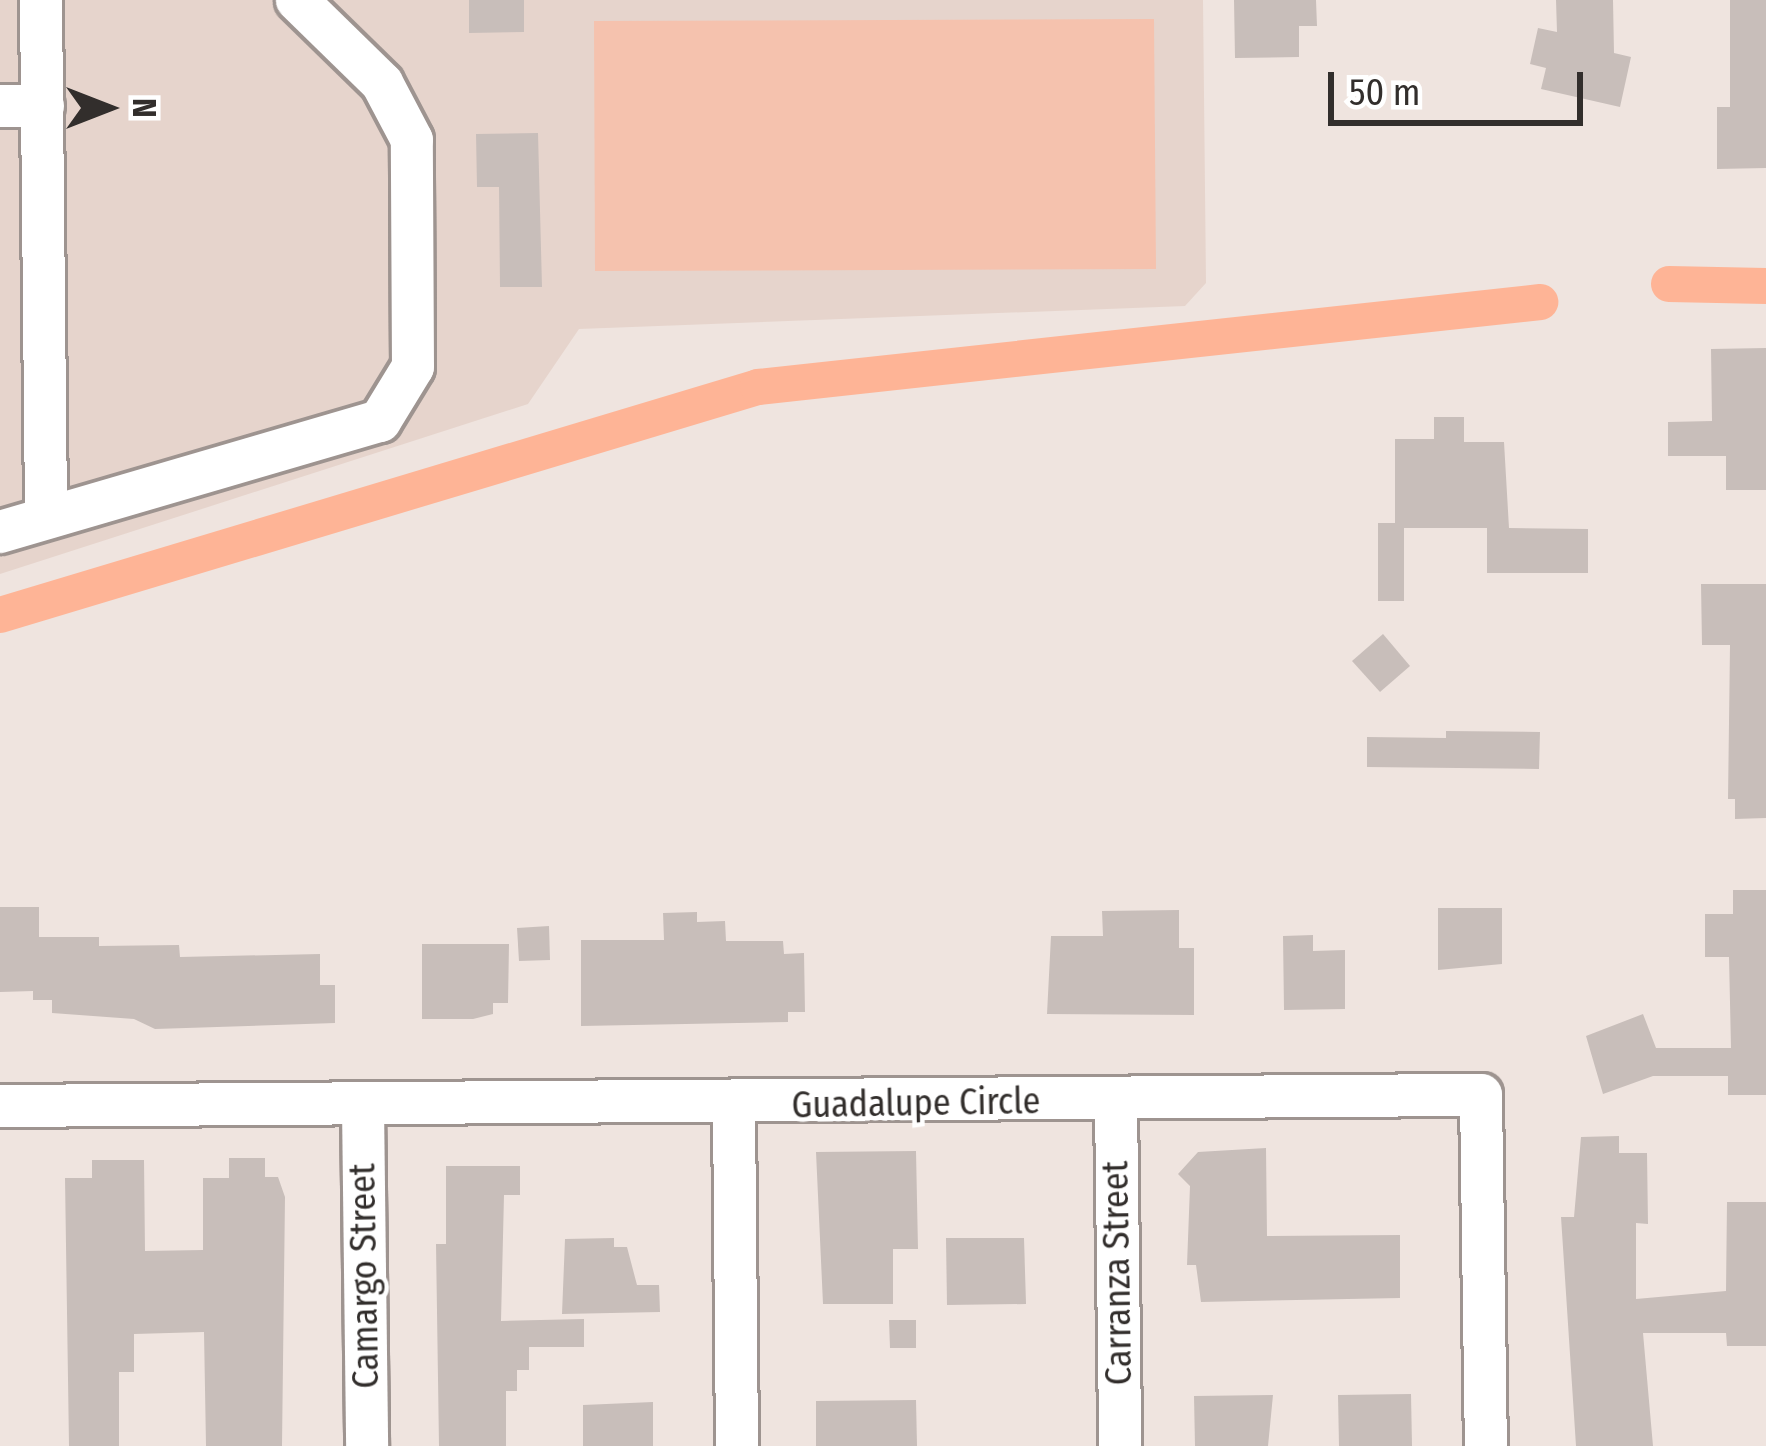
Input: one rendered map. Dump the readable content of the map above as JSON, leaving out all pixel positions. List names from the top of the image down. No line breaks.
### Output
{"streets":{"street":["Guadalupe Circle","Carranza Street","Camargo Street"]},"crossings":[["Guadalupe Circle","Carranza Street"],["Guadalupe Circle","Camargo Street"]],"scale_bar":"50 m","north":"right"}
